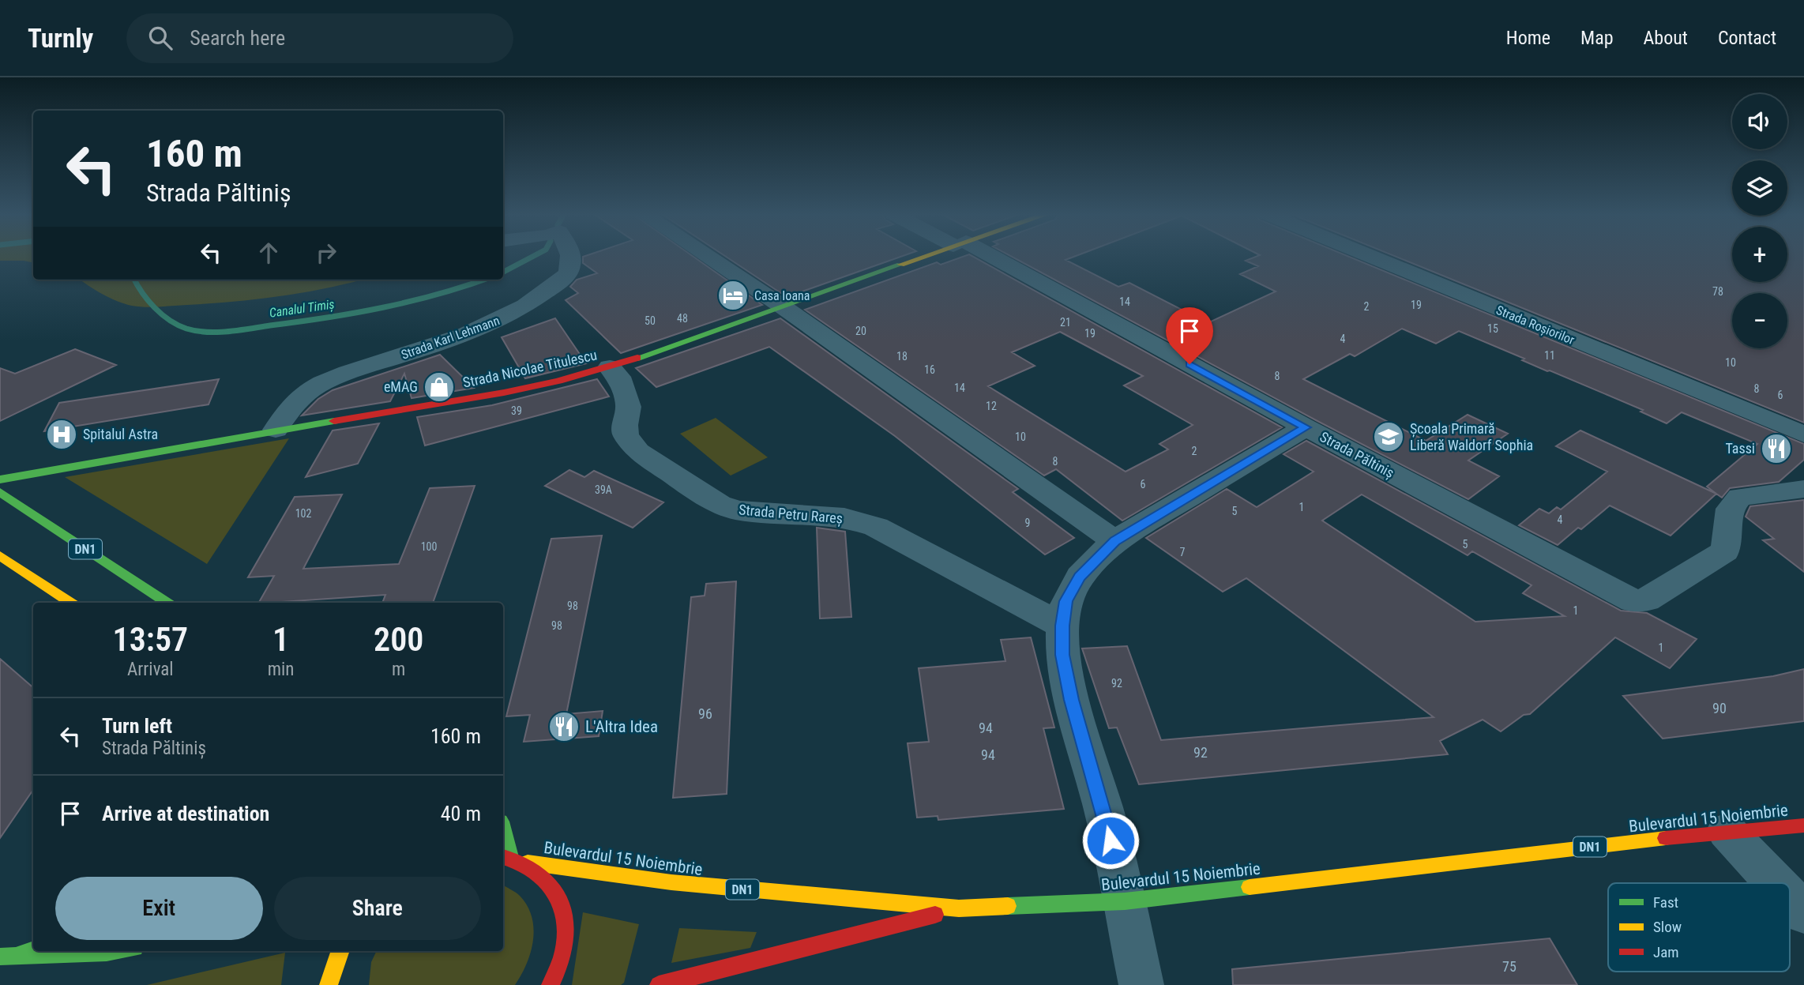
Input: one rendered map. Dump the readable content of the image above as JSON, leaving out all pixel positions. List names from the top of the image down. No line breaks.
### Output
{"streets":{"main road":["Strada Nicolae Titulescu","DN1","Bulevardul 15 Noiembrie"],"street":["Strada Roșiorilor","Strada Karl Lehmann","Strada Păltiniș","Strada Petru Rareș"]},"crossings":[["Strada Karl Lehmann","Strada Nicolae Titulescu"],["Strada Nicolae Titulescu","Strada Petru Rareș"]],"water":["Canalul Timiș"],"places":{"hotel":["Casa Ioana"],"shop":["eMAG"],"hospital":["Spitalul Astra"],"school or university":["Școala Primară Liberă Waldorf Sophia"],"restaurant":["Tassi","L'Altra Idea"]},"house_numbers":["78","14","19","2","48","50","21","15","20","19","4","11","18","10","16","8","14","8","6","12","39","10","2","8","6","39A","1","5","102","4","9","5","100","7","98","1","98","1","92","90","96","94","92","94","75"],"legend":["Fast","Slow","Jam"],"page":{"header":"Turnly","search":"Search here","nav":["Home","Map","About","Contact"],"map_buttons":["+","−"],"turn":["160 m","Strada Păltiniș"],"eta":["13:57","Arrival","1","min","200","m"],"list":[{"name":"Turn left","note":"Strada Păltiniș","value":"160 m"},{"name":"Arrive at destination","value":"40 m"}],"buttons":["Exit","Share"]}}
